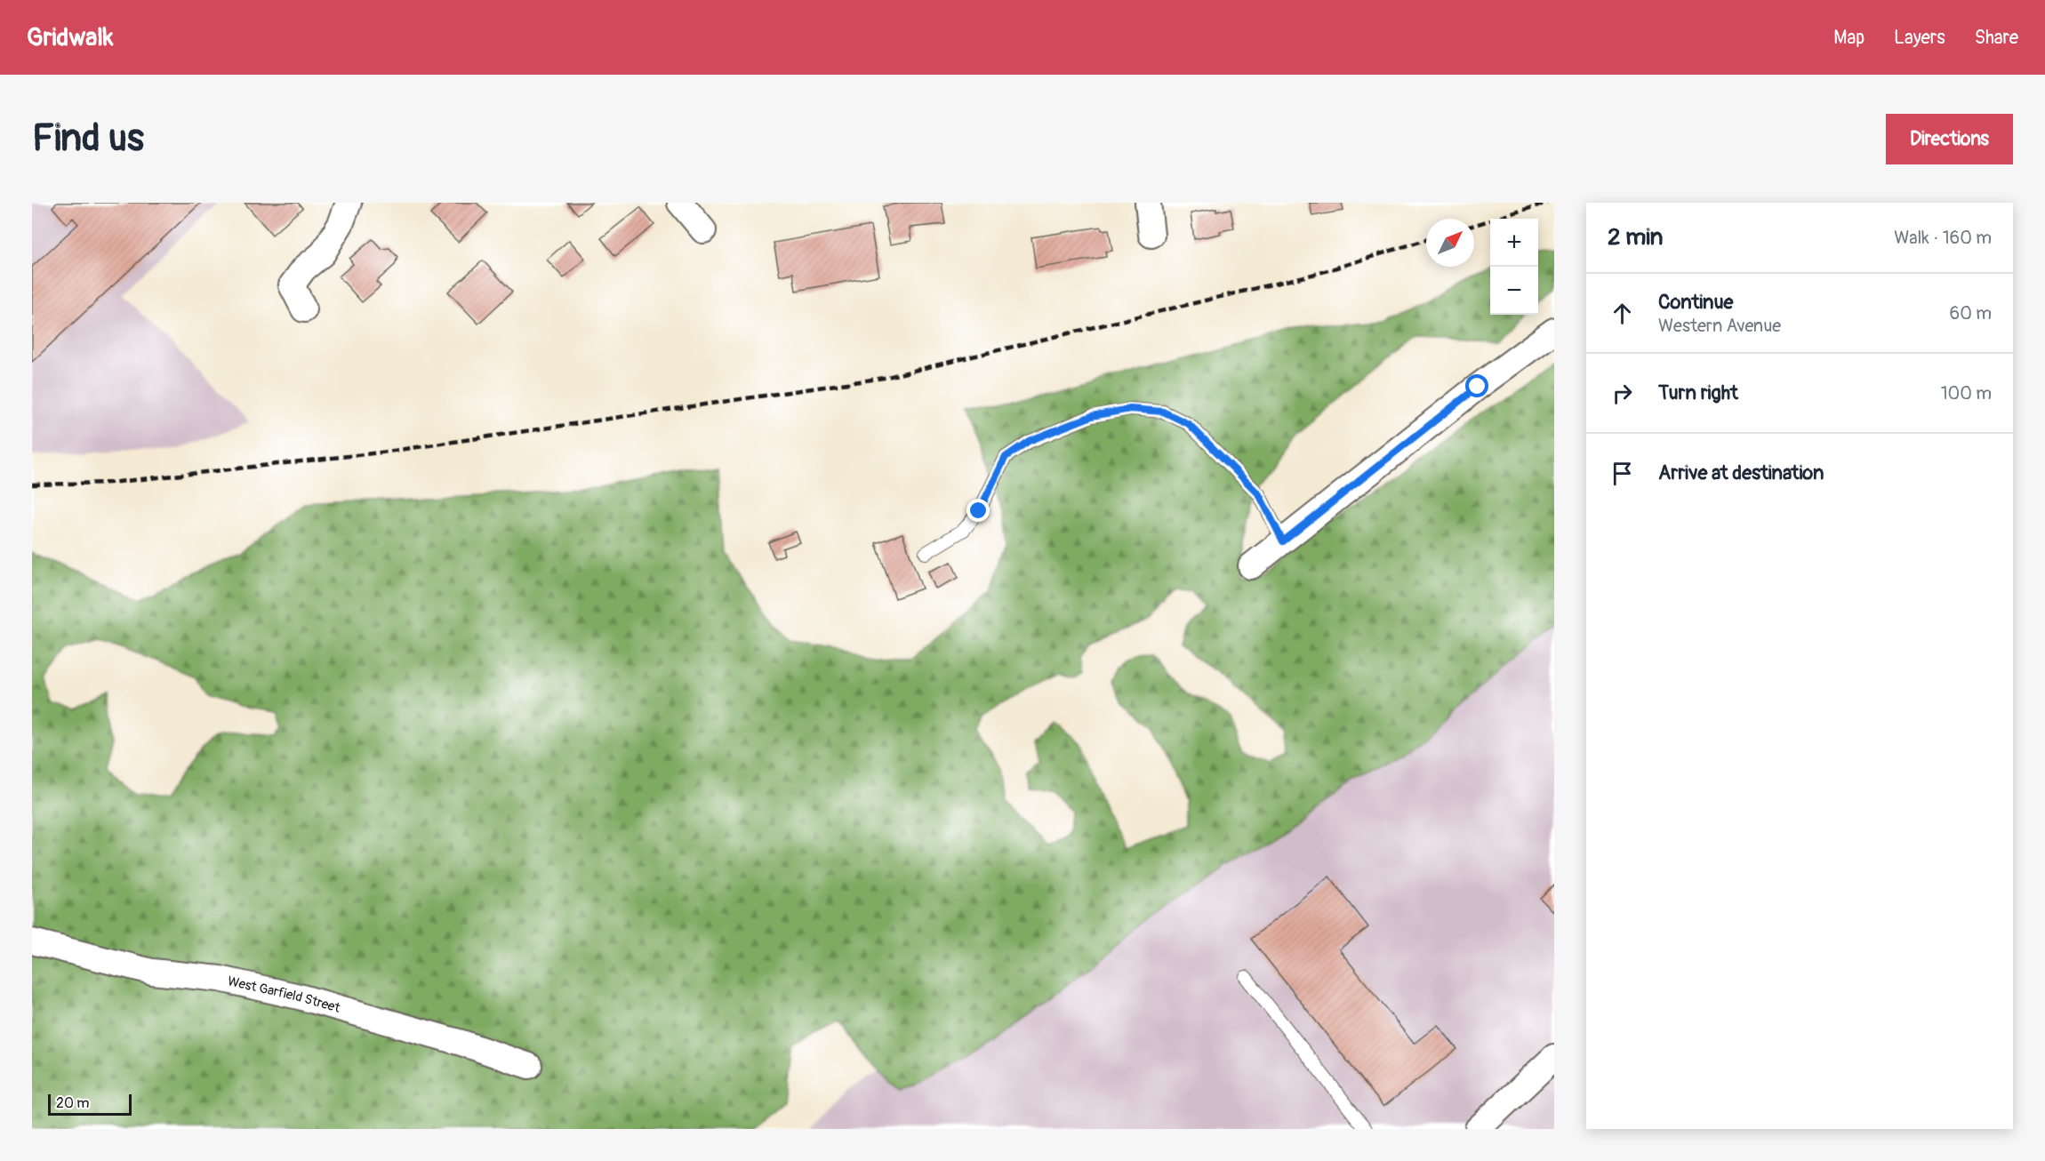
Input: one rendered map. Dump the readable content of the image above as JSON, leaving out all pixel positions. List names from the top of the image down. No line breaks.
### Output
{"streets":{"street":["West Garfield Street"]},"scale_bar":"20 m","north":"top right","page":{"header":"Gridwalk","nav":["Map","Layers","Share"],"buttons":"Directions","title":"Find us","heading":["2 min","Walk · 160 m"],"map_buttons":["+","−"],"list":[["Continue","Western Avenue","60 m"],["Turn right","100 m"],"Arrive at destination"],"scale":"20 m"}}
